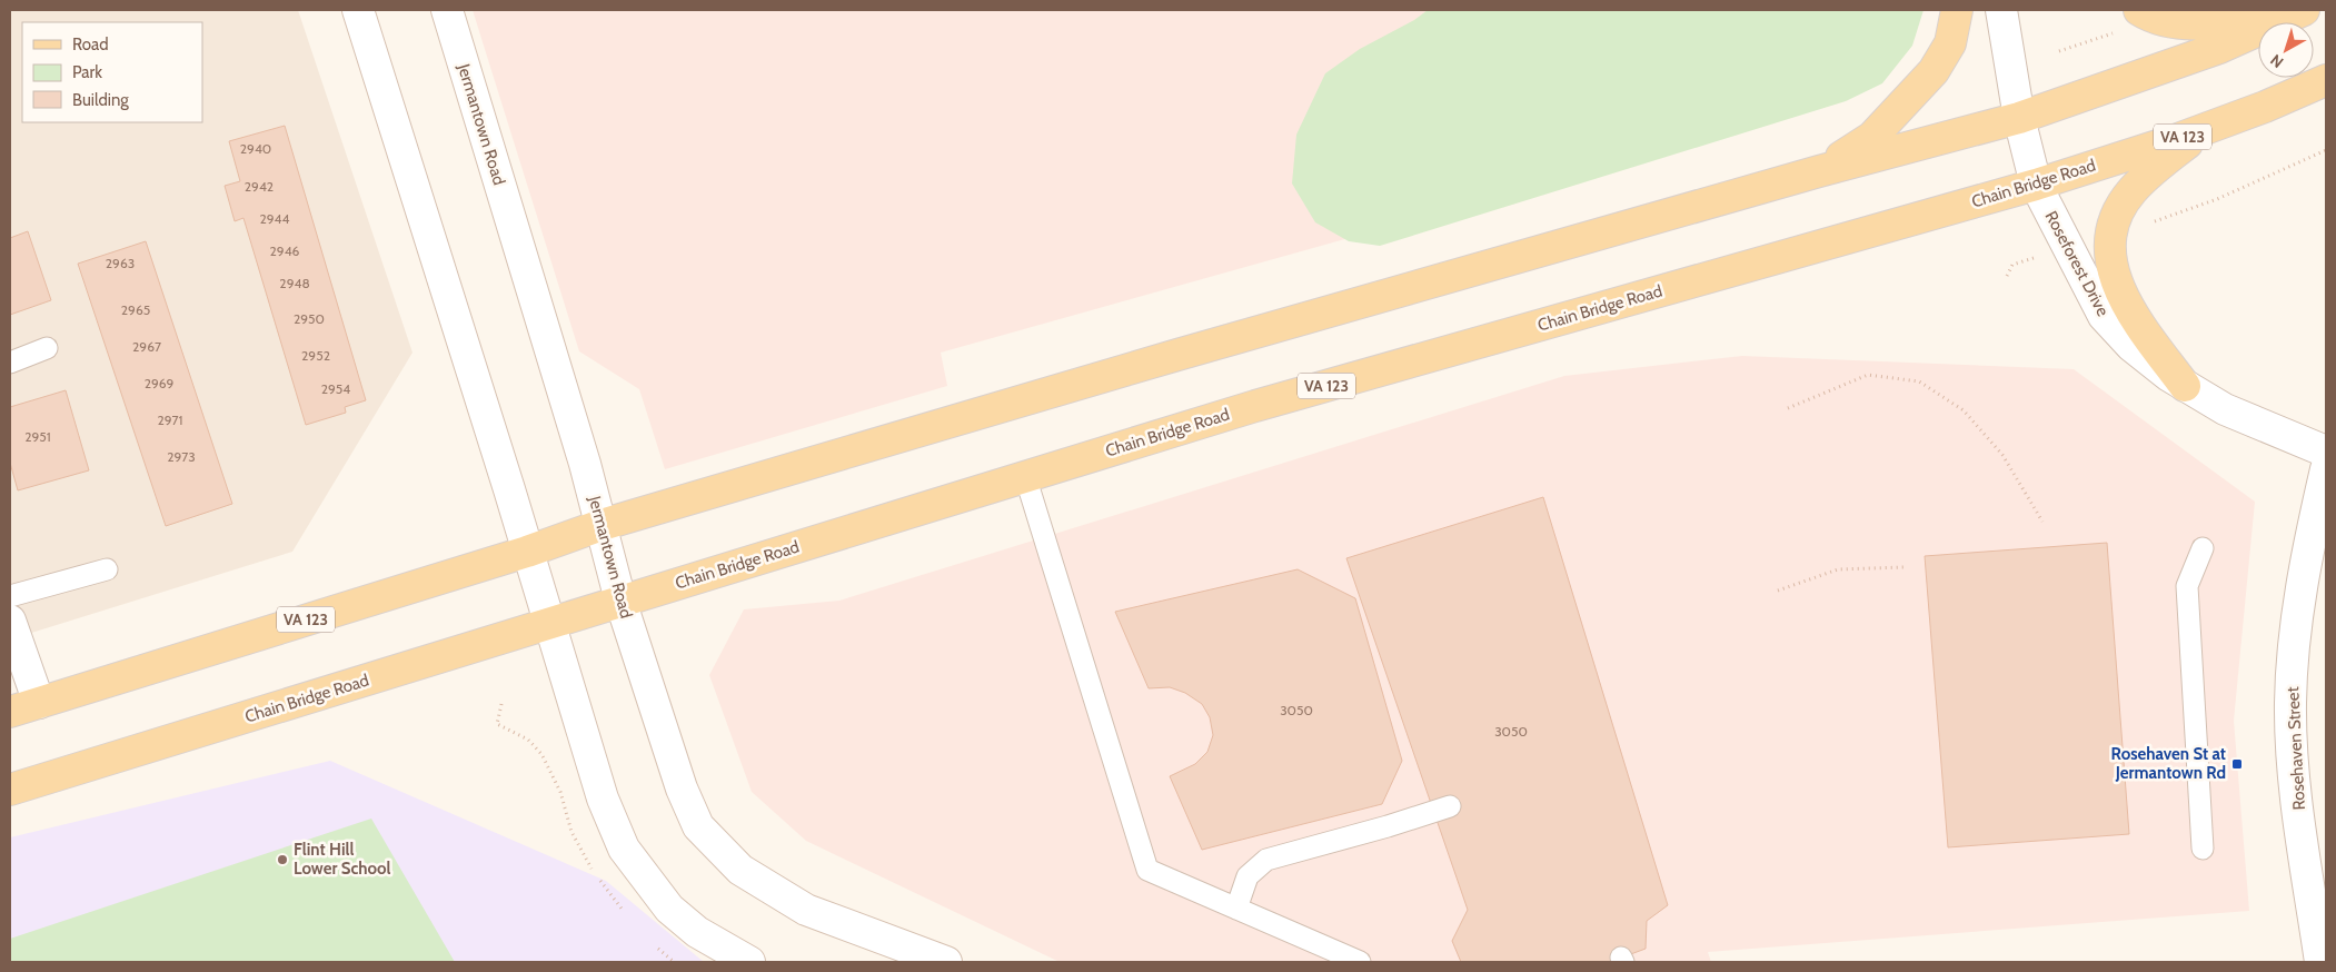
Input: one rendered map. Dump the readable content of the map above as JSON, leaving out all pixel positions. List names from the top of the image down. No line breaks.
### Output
{"streets":{"main road":["Jermantown Road","VA 123","Chain Bridge Road","Roseforest Drive","Rosehaven Street"]},"crossings":[["Jermantown Road","VA 123"],["Jermantown Road","Chain Bridge Road"],["VA 123","Roseforest Drive"],["Chain Bridge Road","Roseforest Drive"]],"places":{"transit":["Rosehaven St at Jermantown Rd"],"other":["Flint Hill Lower School"]},"house_numbers":["2940","2942","2944","2946","2963","2948","2965","2950","2967","2952","2969","2954","2971","2951","2973","3050","3050"],"legend":["Road","Park","Building"],"north":"bottom left"}
